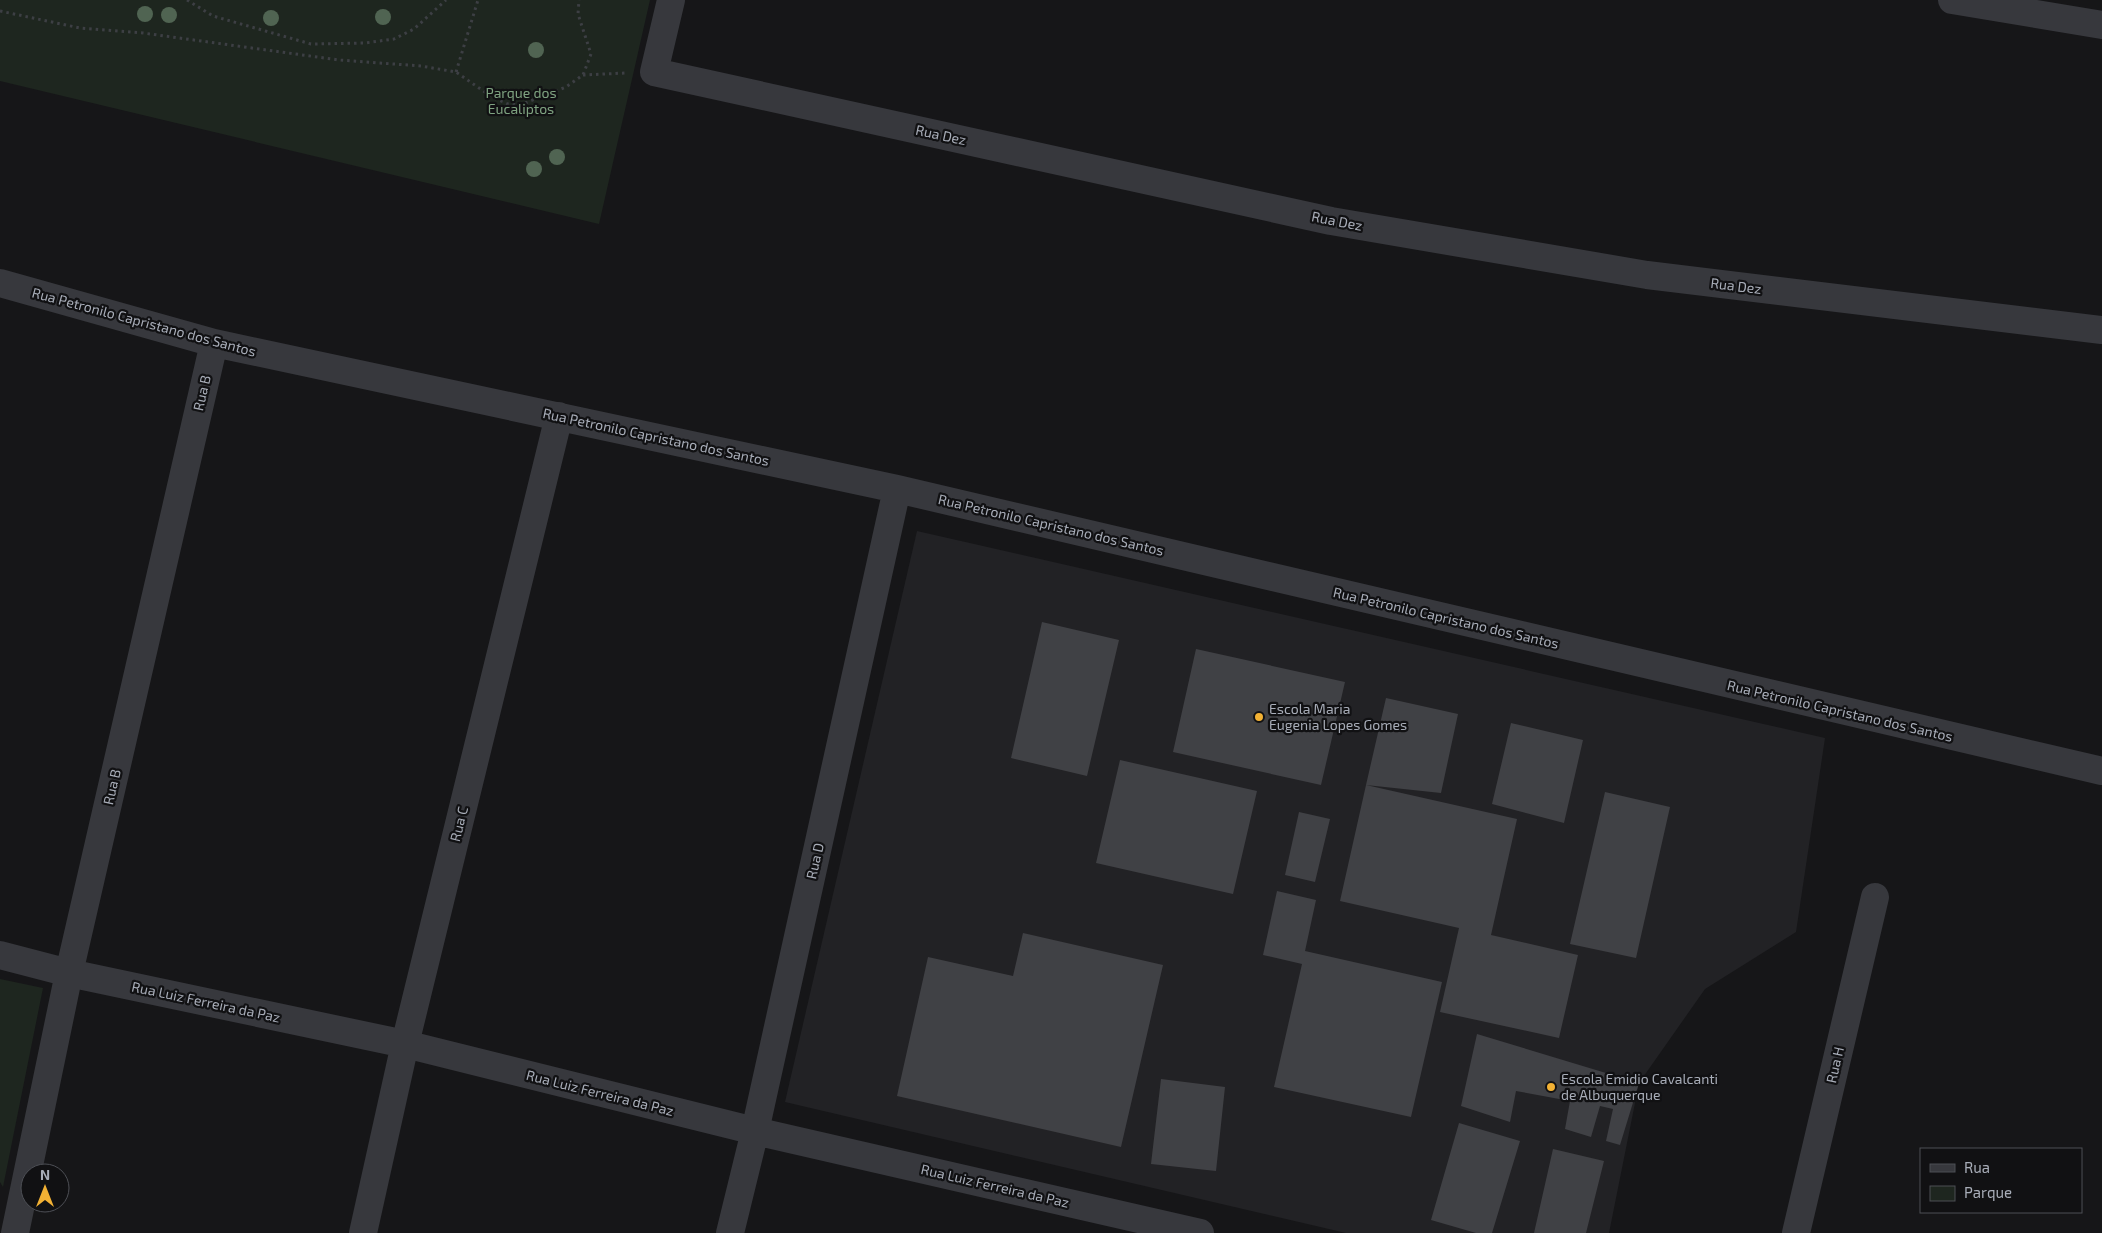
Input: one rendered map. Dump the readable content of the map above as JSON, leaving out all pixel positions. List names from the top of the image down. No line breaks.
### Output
{"streets":{"street":["Rua Dez","Rua Petronilo Capristano dos Santos","Rua B","Rua C","Rua D","Rua Luiz Ferreira da Paz","Rua H"]},"crossings":[["Rua Petronilo Capristano dos Santos","Rua B"],["Rua Petronilo Capristano dos Santos","Rua C"],["Rua Petronilo Capristano dos Santos","Rua D"],["Rua B","Rua Luiz Ferreira da Paz"],["Rua C","Rua Luiz Ferreira da Paz"],["Rua D","Rua Luiz Ferreira da Paz"]],"parks":["Parque dos Eucaliptos"],"places":["Escola Maria Eugenia Lopes Gomes","Escola Emidio Cavalcanti de Albuquerque"],"legend":["Rua","Parque"],"north":"top"}
